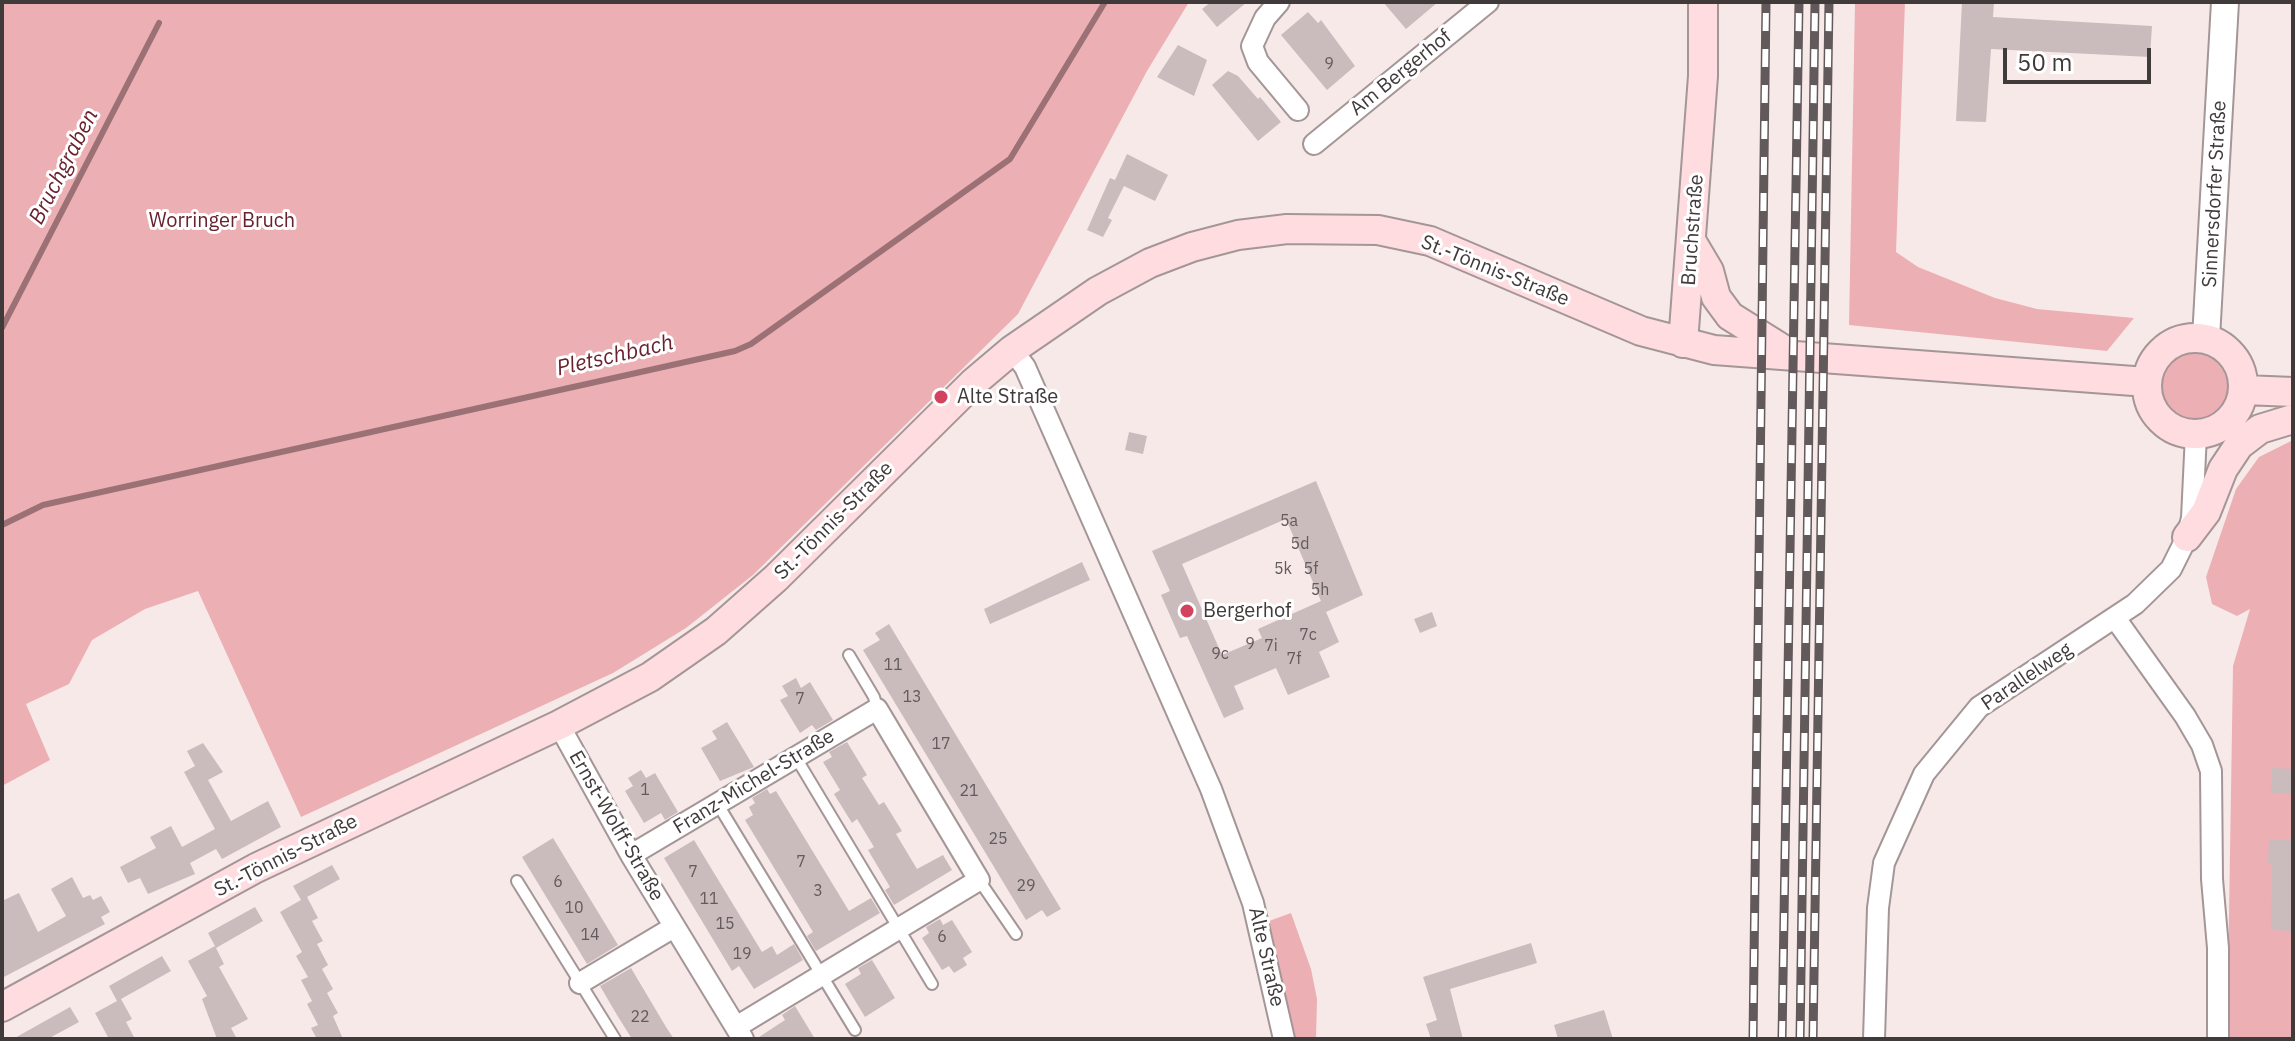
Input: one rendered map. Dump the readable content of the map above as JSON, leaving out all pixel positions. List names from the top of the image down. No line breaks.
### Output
{"streets":{"main road":["Bruchstraße","St.-Tönnis-Straße"],"street":["Am Bergerhof","Sinnersdorfer Straße","Parallelweg","Franz-Michel-Straße","Ernst-Wolff-Straße","Alte Straße"]},"crossings":[["Sinnersdorfer Straße","Parallelweg"],["Bruchstraße","St.-Tönnis-Straße"],["St.-Tönnis-Straße","Ernst-Wolff-Straße"],["St.-Tönnis-Straße","Alte Straße"],["Franz-Michel-Straße","Ernst-Wolff-Straße"]],"water":["Bruchgraben","Pletschbach"],"parks":["Worringer Bruch"],"places":["Alte Straße","Bergerhof"],"house_numbers":["9","5a","5d","5k","5f","5h","7c","9","7i","9c","7f","11","13","7","17","1","21","25","7","7","6","29","3","11","10","15","14","6","19","22"],"scale_bar":"50 m"}
